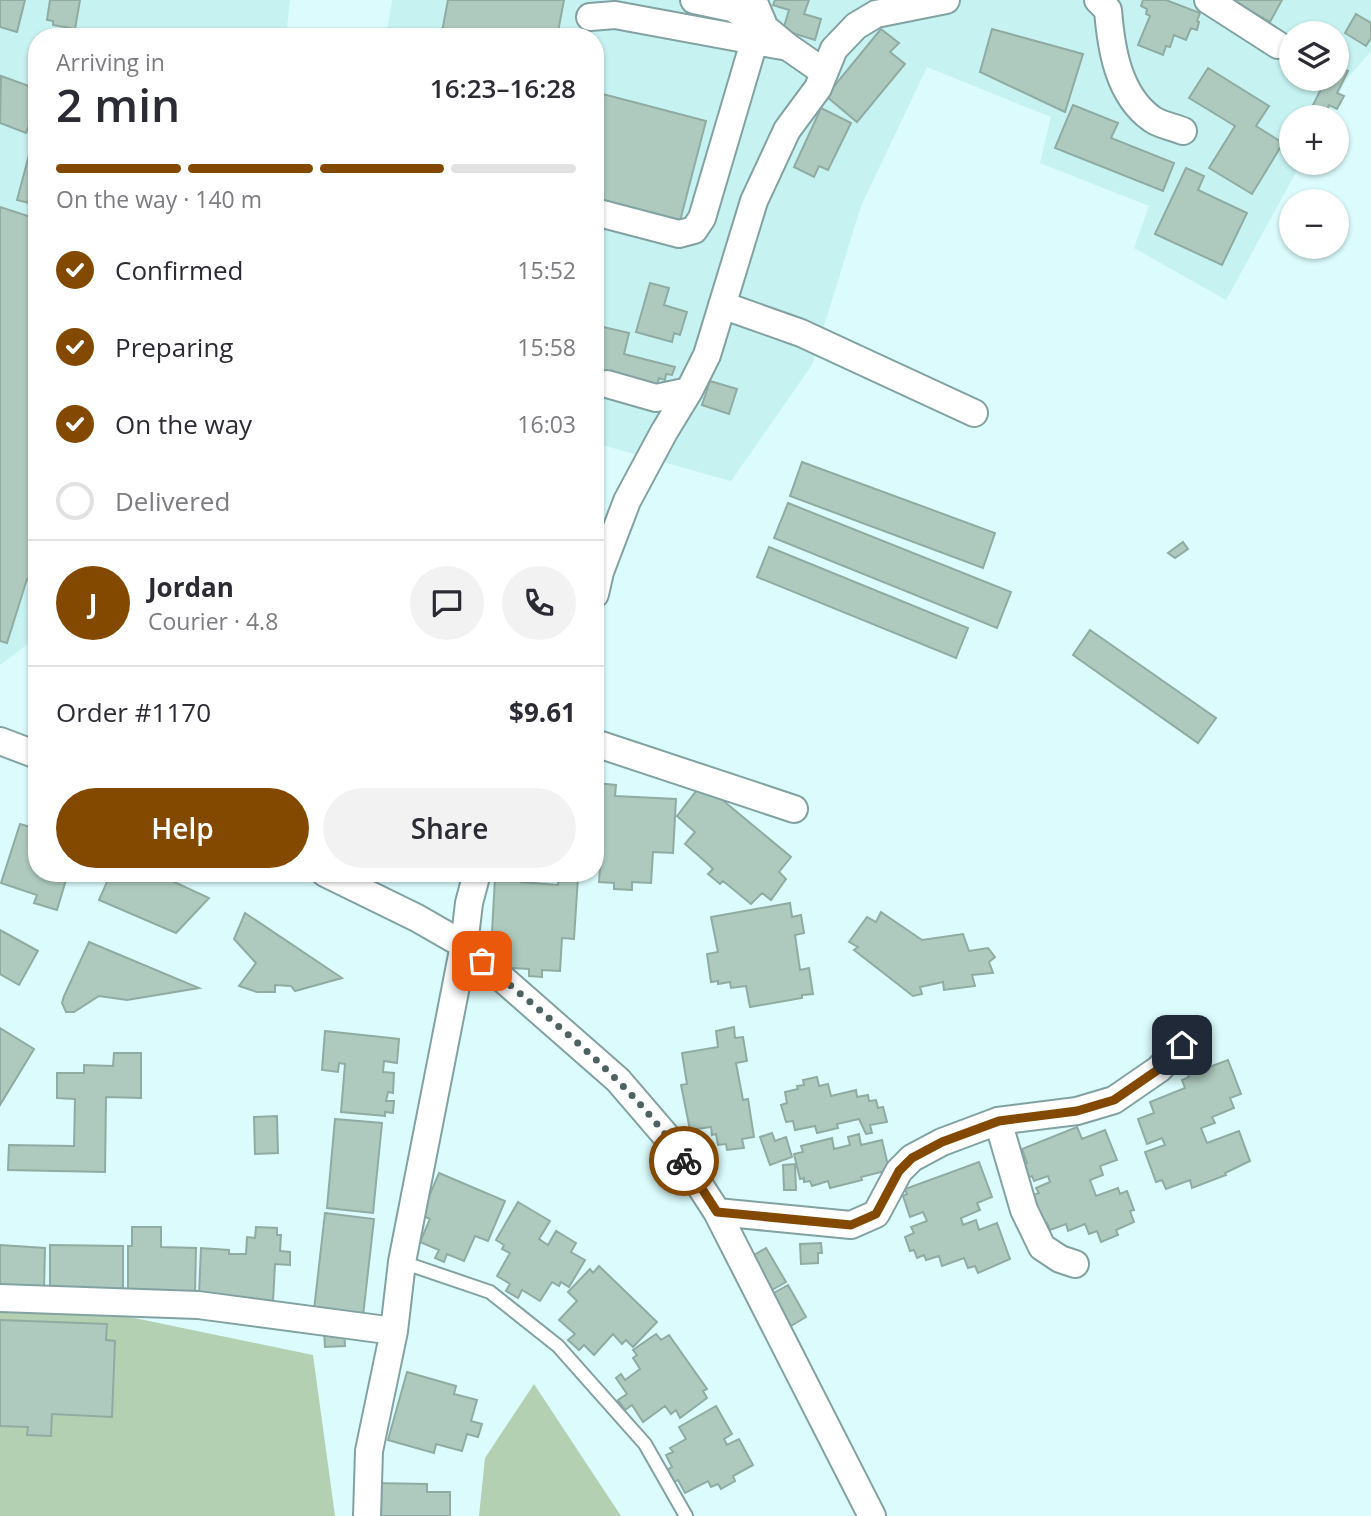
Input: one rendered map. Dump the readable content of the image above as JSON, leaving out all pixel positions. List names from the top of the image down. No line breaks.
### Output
{"page":{"map_buttons":["+","−"],"heading":["2 min","Arriving in","16:23–16:28"],"panel":["Jordan","Courier · 4.8","Order #1170","$9.61"],"bar":"On the way · 140 m","list":[["Confirmed","15:52"],["Preparing","15:58"],["On the way","16:03"],"Delivered"],"round":"J","buttons":["Help","Share"]}}
